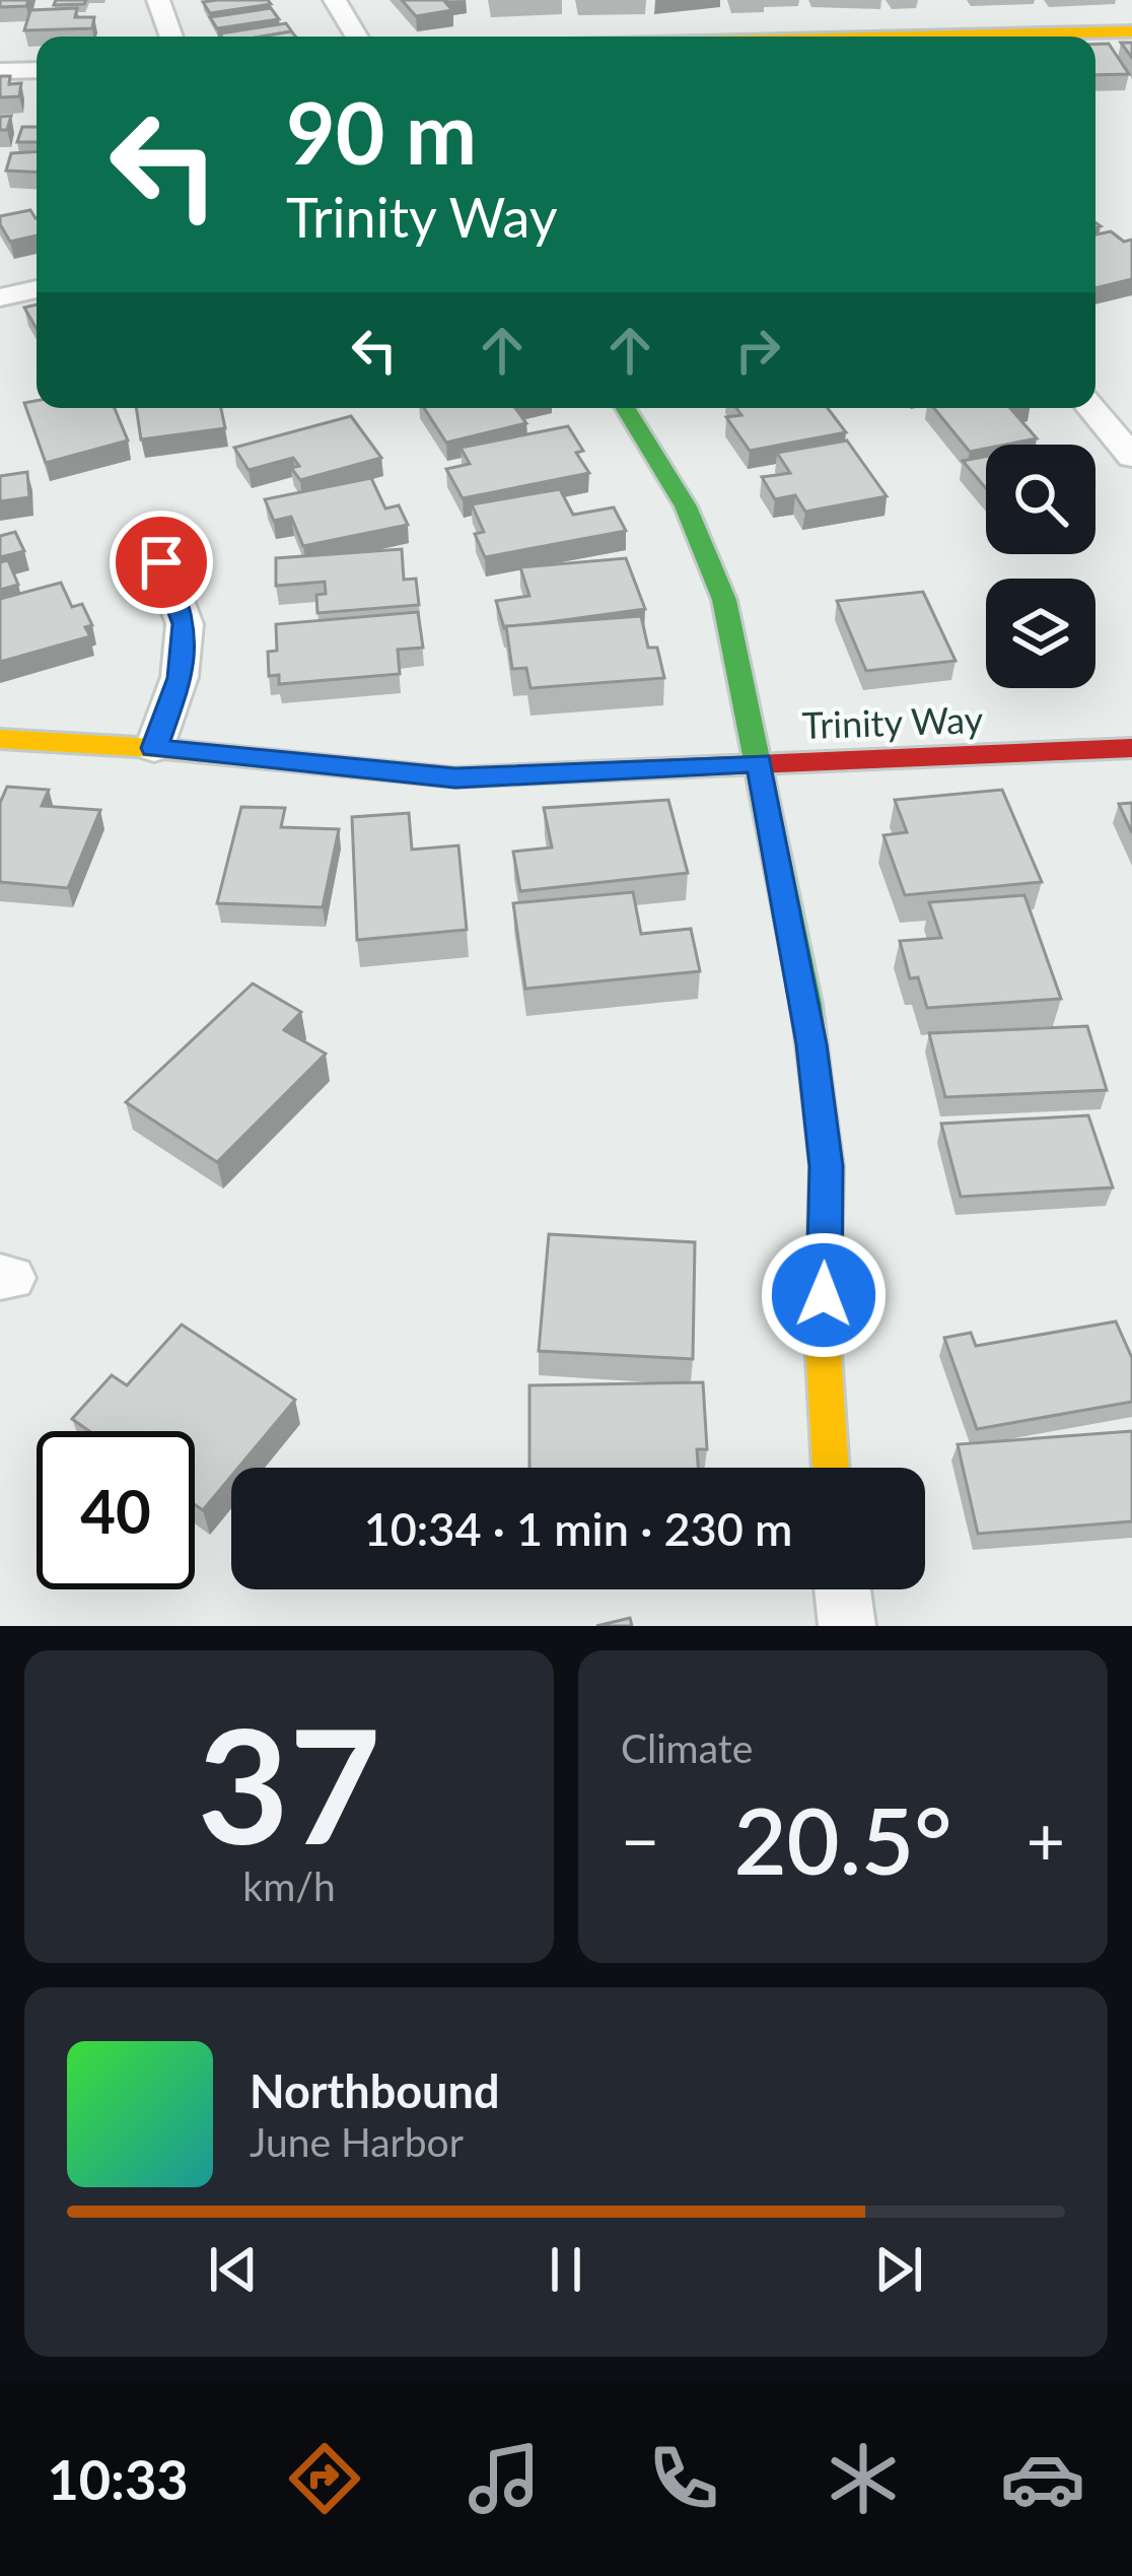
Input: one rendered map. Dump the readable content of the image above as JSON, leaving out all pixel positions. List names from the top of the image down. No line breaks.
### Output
{"streets":{"street":["Trinity Way"]},"page":{"turn":["90 m","Trinity Way"],"limit":"40","trip":"10:34 · 1 min · 230 m","tile":[["37","km/h"],"Climate"],"heat":["−","20.5°","+"],"song":["Northbound","June Harbor"],"tabs":"10:33"}}
